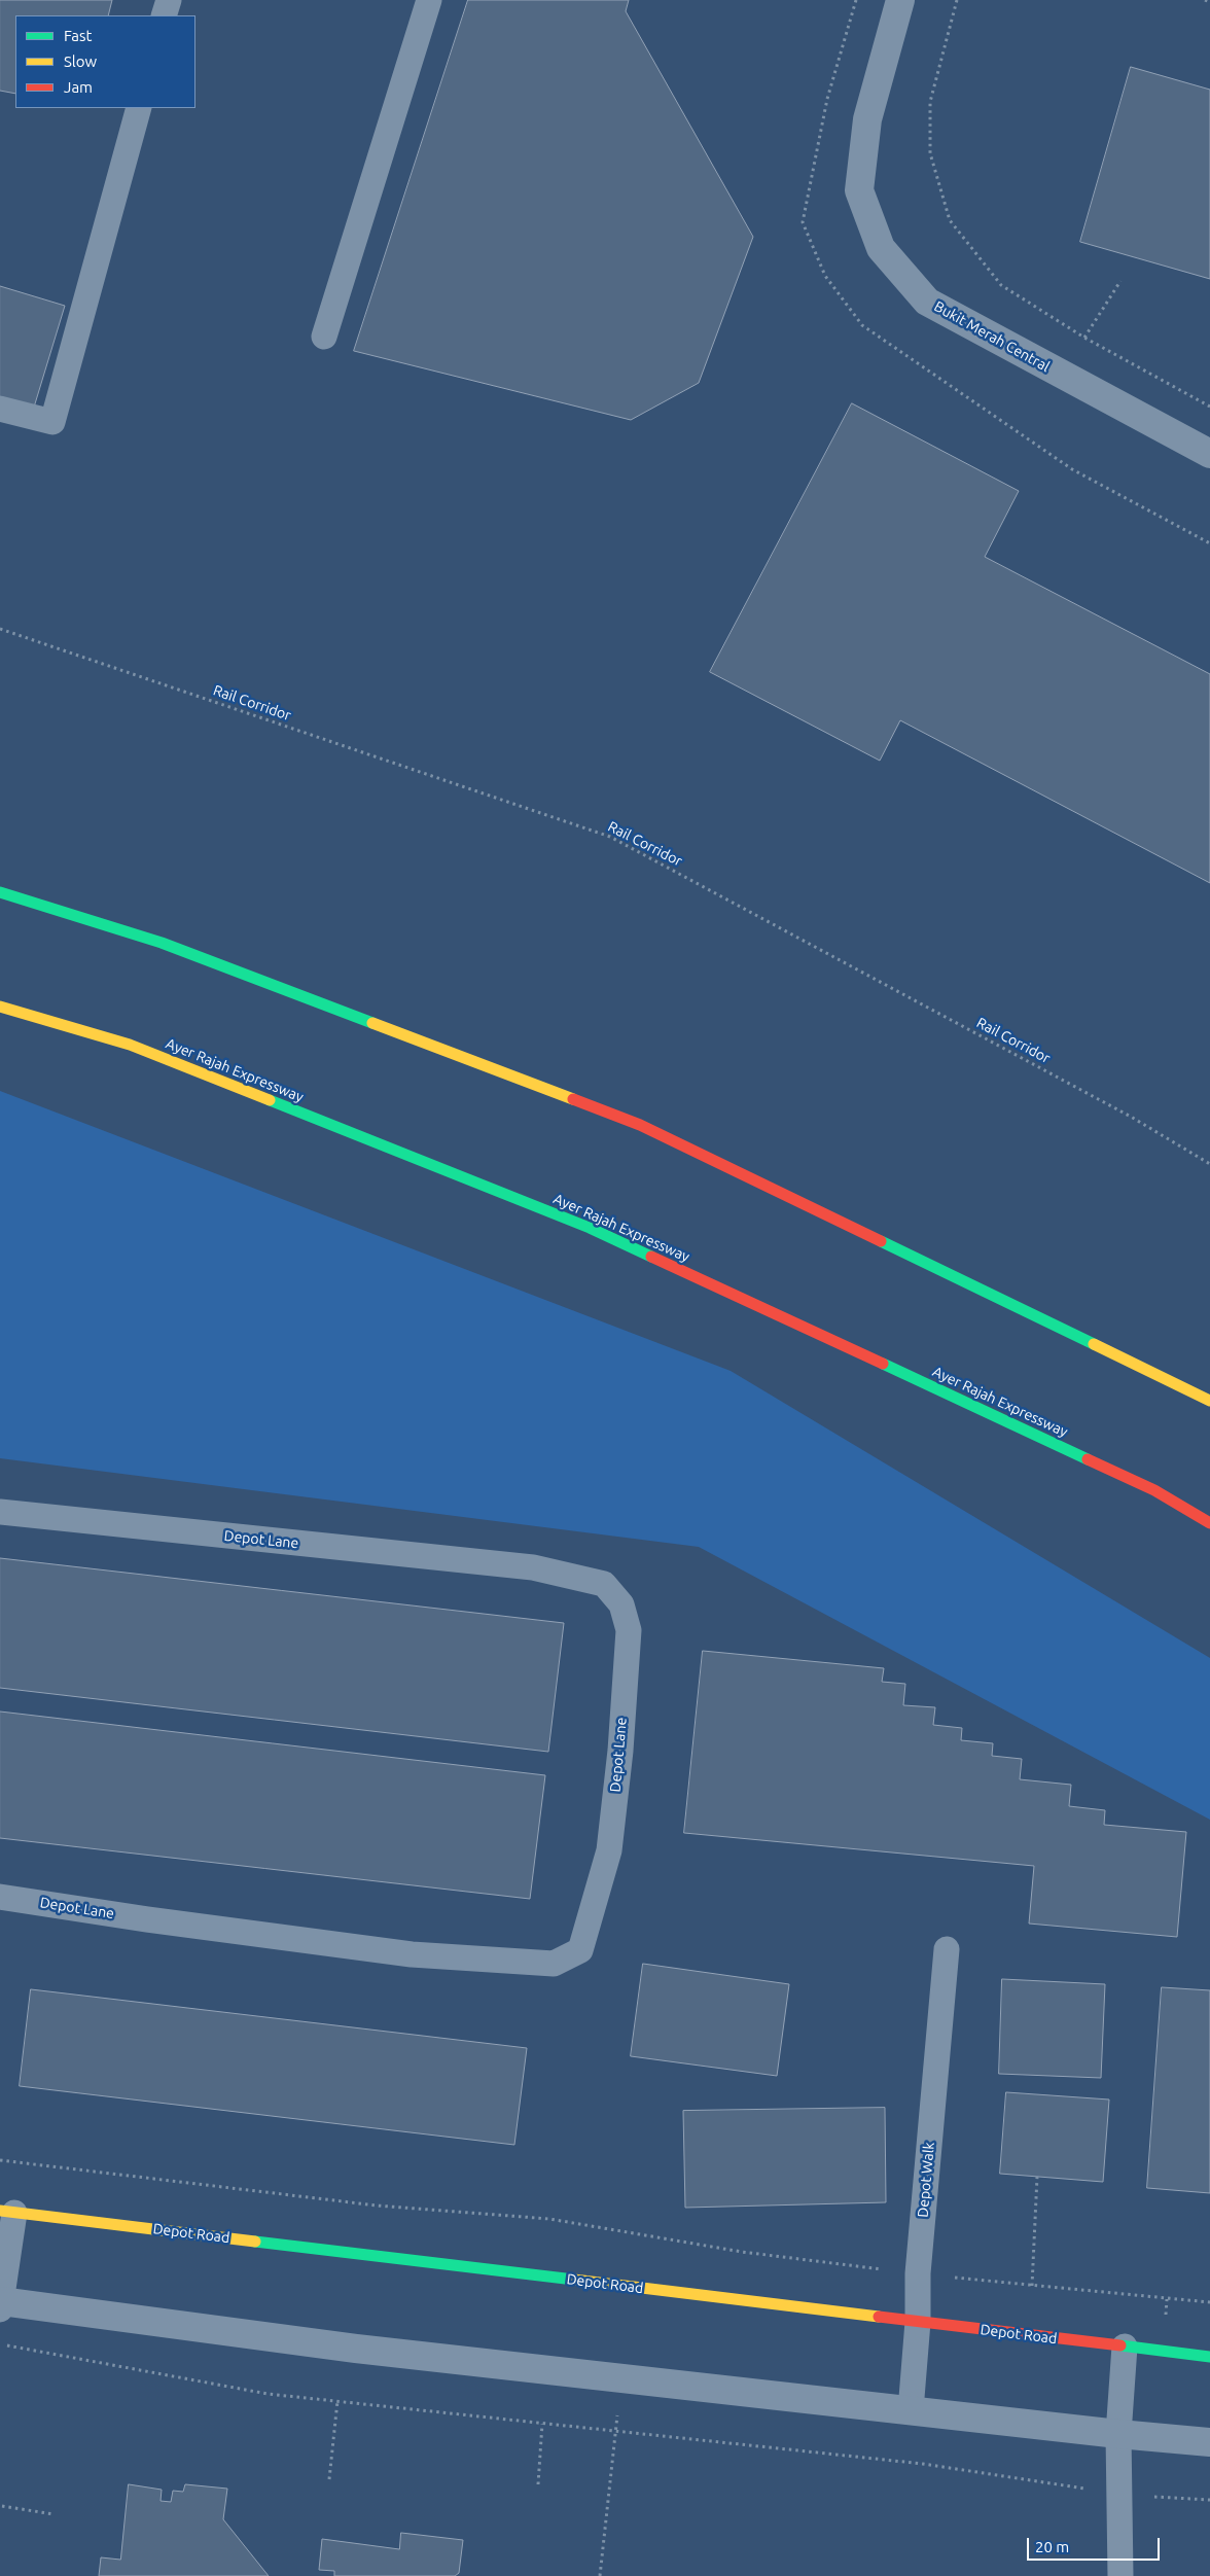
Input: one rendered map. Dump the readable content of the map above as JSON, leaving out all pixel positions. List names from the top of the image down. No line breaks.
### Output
{"streets":{"main road":["Ayer Rajah Expressway","Depot Road"],"street":["Bukit Merah Central"],"lane":["Depot Lane","Depot Walk"],"path":["Rail Corridor"]},"crossings":[["Depot Walk","Depot Road"]],"legend":["Fast","Slow","Jam"],"scale_bar":"20 m"}
